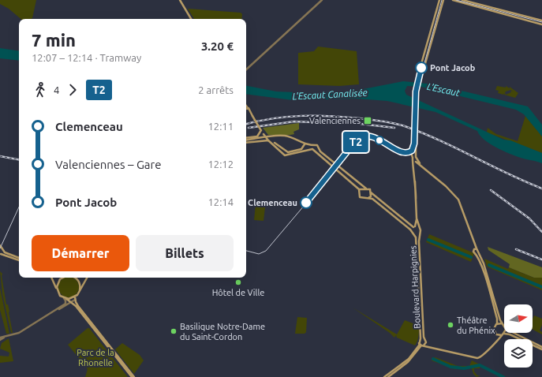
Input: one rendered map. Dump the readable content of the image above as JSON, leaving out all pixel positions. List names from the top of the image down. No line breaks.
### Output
{"streets":{"main road":["Boulevard Harpignies"]},"water":["L'Escaut","L'Escaut Canalisée"],"parks":["Parc de la Rhonelle"],"places":{"other":["Pont Jacob","Clemenceau","Hôtel de Ville","Théâtre du Phénix","Basilique Notre-Dame du Saint-Cordon"],"transit":["Valenciennes"]},"lines":["tram line T2"],"north":"right","page":{"on_map":"T2","heading":["7 min","12:07 – 12:14 · Tramway","3.20 €"],"legs":["4","T2","2 arrêts"],"list":[{"name":"Clemenceau","value":"12:11"},{"name":"Valenciennes – Gare","value":"12:12"},{"name":"Pont Jacob","value":"12:14"}],"buttons":["Démarrer","Billets"]}}
